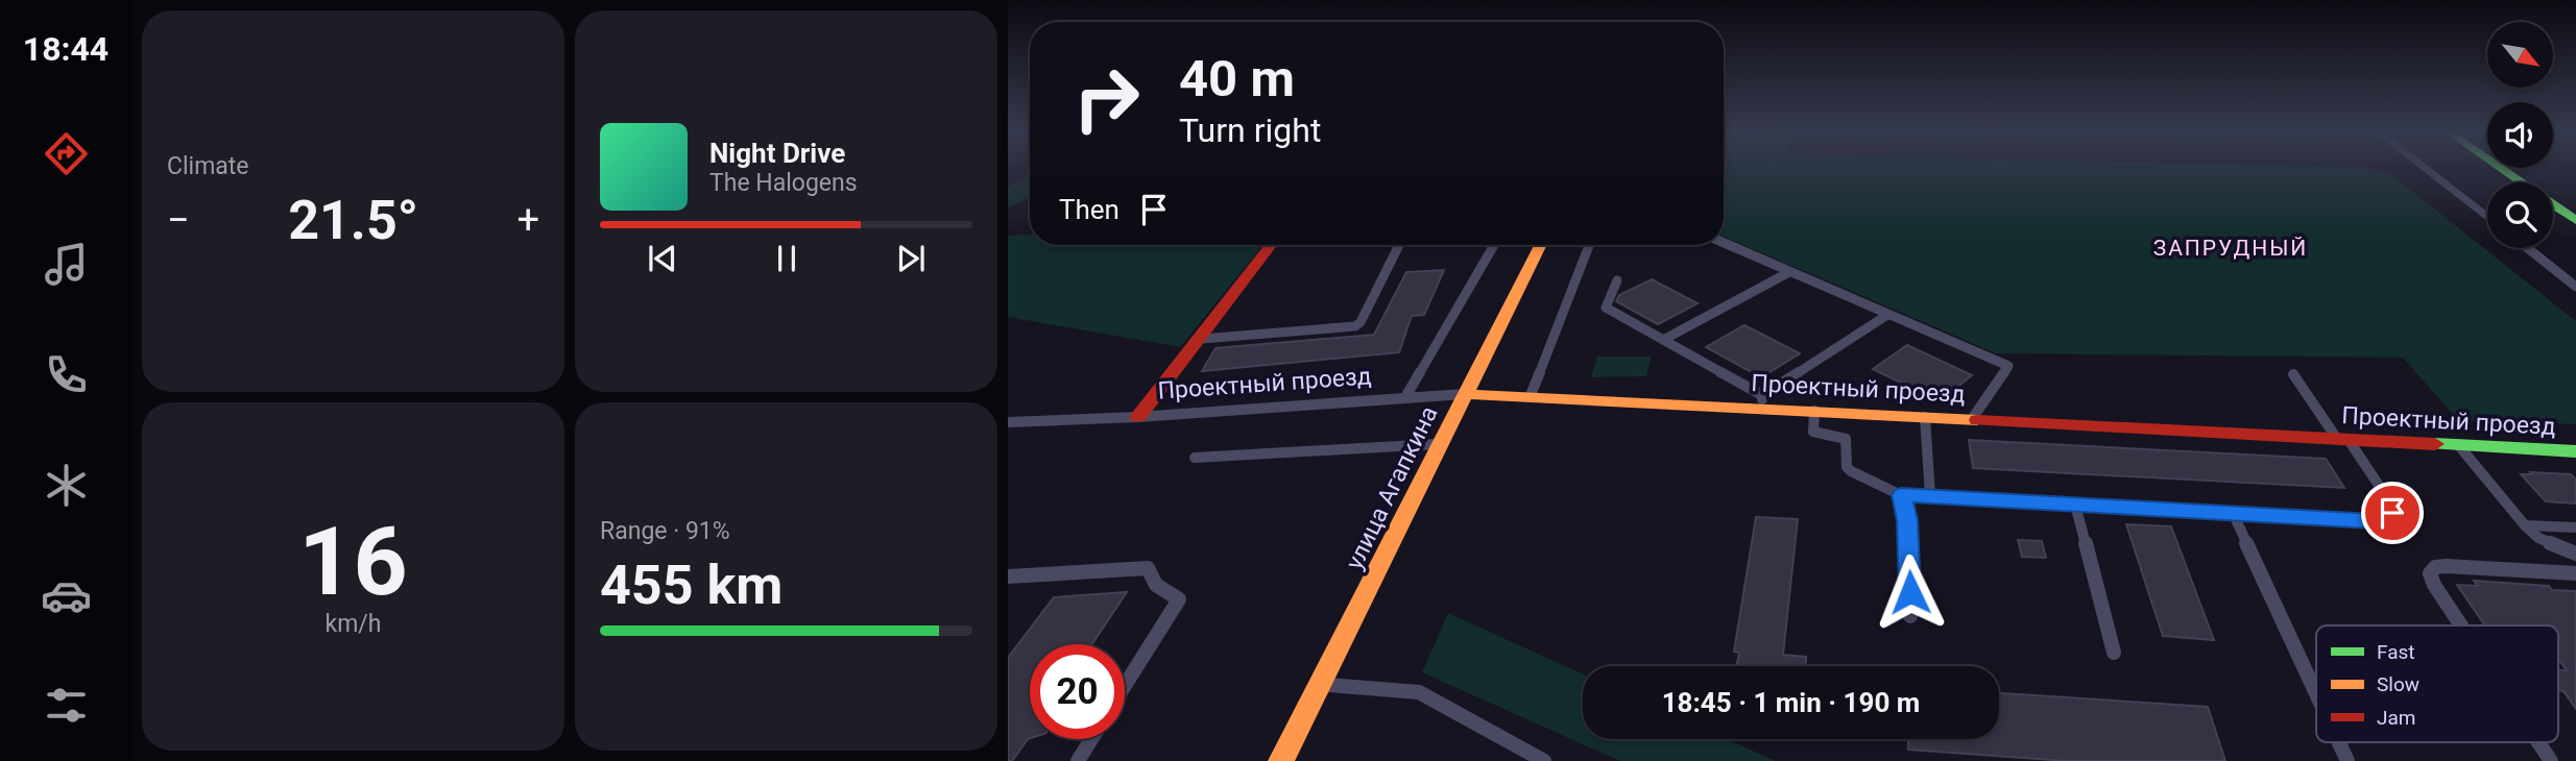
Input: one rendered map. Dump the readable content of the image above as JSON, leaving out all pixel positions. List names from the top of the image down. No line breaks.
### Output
{"streets":{"street":["Проектный проезд","улица Агапкина"]},"crossings":[["Проектный проезд","улица Агапкина"]],"districts":["ЗАПРУДНЫЙ"],"legend":["Fast","Slow","Jam"],"north":"bottom right","page":{"tabs":"18:44","tile":["Climate",["16","km/h"],["Range · 91%","455 km"]],"turn":["40 m","Turn right"],"song":["Night Drive","The Halogens"],"then":"Then","heat":["−","21.5°","+"],"limit":"20","trip":"18:45 · 1 min · 190 m"}}
